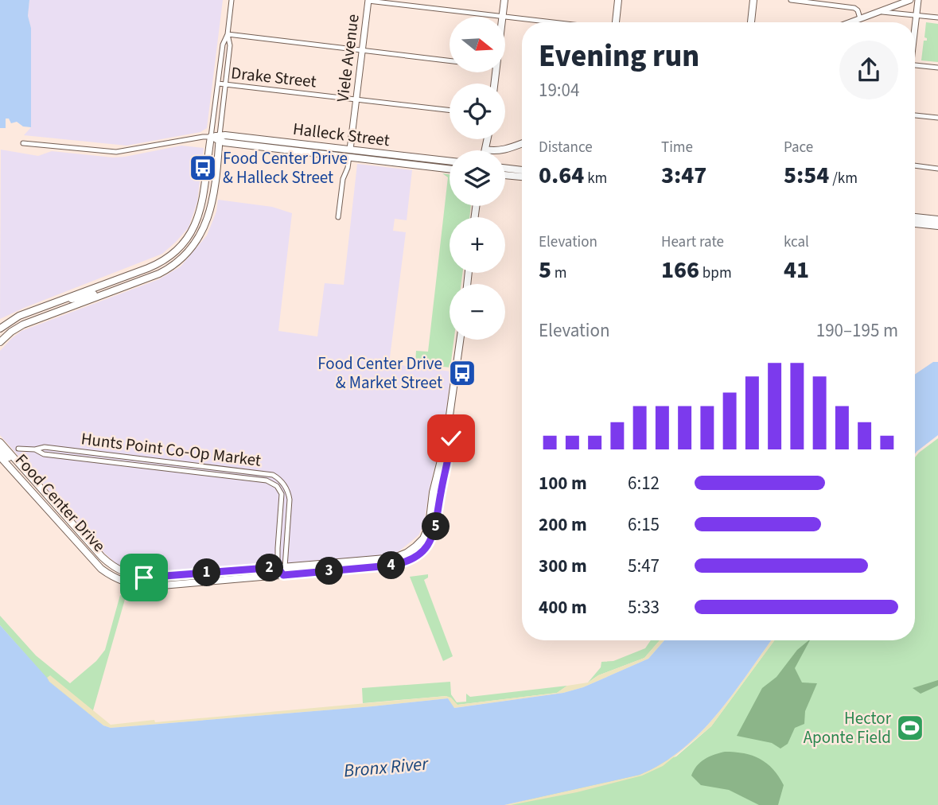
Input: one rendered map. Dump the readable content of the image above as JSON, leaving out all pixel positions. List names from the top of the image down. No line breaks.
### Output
{"streets":{"main road":["Halleck Street","Food Center Drive"],"street":["Viele Avenue","Drake Street","Hunts Point Co-Op Market"]},"crossings":[["Viele Avenue","Drake Street"],["Viele Avenue","Halleck Street"],["Hunts Point Co-Op Market","Food Center Drive"]],"water":["Bronx River"],"places":{"bus stop":["Food Center Drive & Halleck Street","Food Center Drive & Market Street"],"sports":["Hector Aponte Field"]},"north":"right","page":{"map_buttons":["+","−"],"heading":["Evening run","19:04"],"stats":[["Distance","0.64 km"],["Time","3:47"],["Pace","5:54 /km"],["Elevation","5 m"],["Heart rate","166 bpm"],["kcal","41"]],"chart":["Elevation","190–195 m"],"list":[{"name":"100 m","note":"6:12"},{"name":"200 m","note":"6:15"},{"name":"300 m","note":"5:47"},{"name":"400 m","note":"5:33"}],"pins":["5","4","2","3","1"]}}
